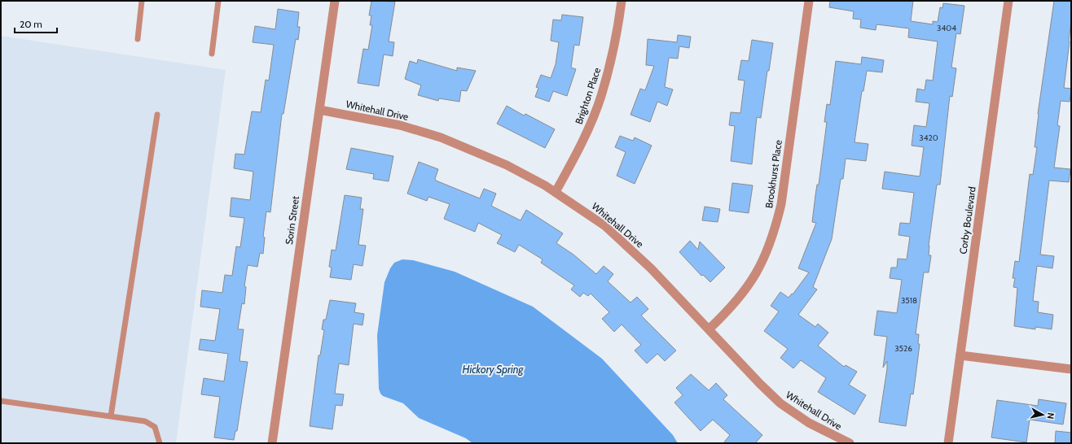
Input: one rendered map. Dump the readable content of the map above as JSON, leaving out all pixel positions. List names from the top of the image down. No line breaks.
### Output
{"streets":{"street":["Brighton Place","Whitehall Drive","Brookhurst Place","Sorin Street","Corby Boulevard"]},"crossings":[["Brighton Place","Whitehall Drive"],["Whitehall Drive","Brookhurst Place"],["Whitehall Drive","Sorin Street"]],"water":["Hickory Spring"],"house_numbers":["3404","3420","3518","3526"],"scale_bar":"20 m","north":"right"}
